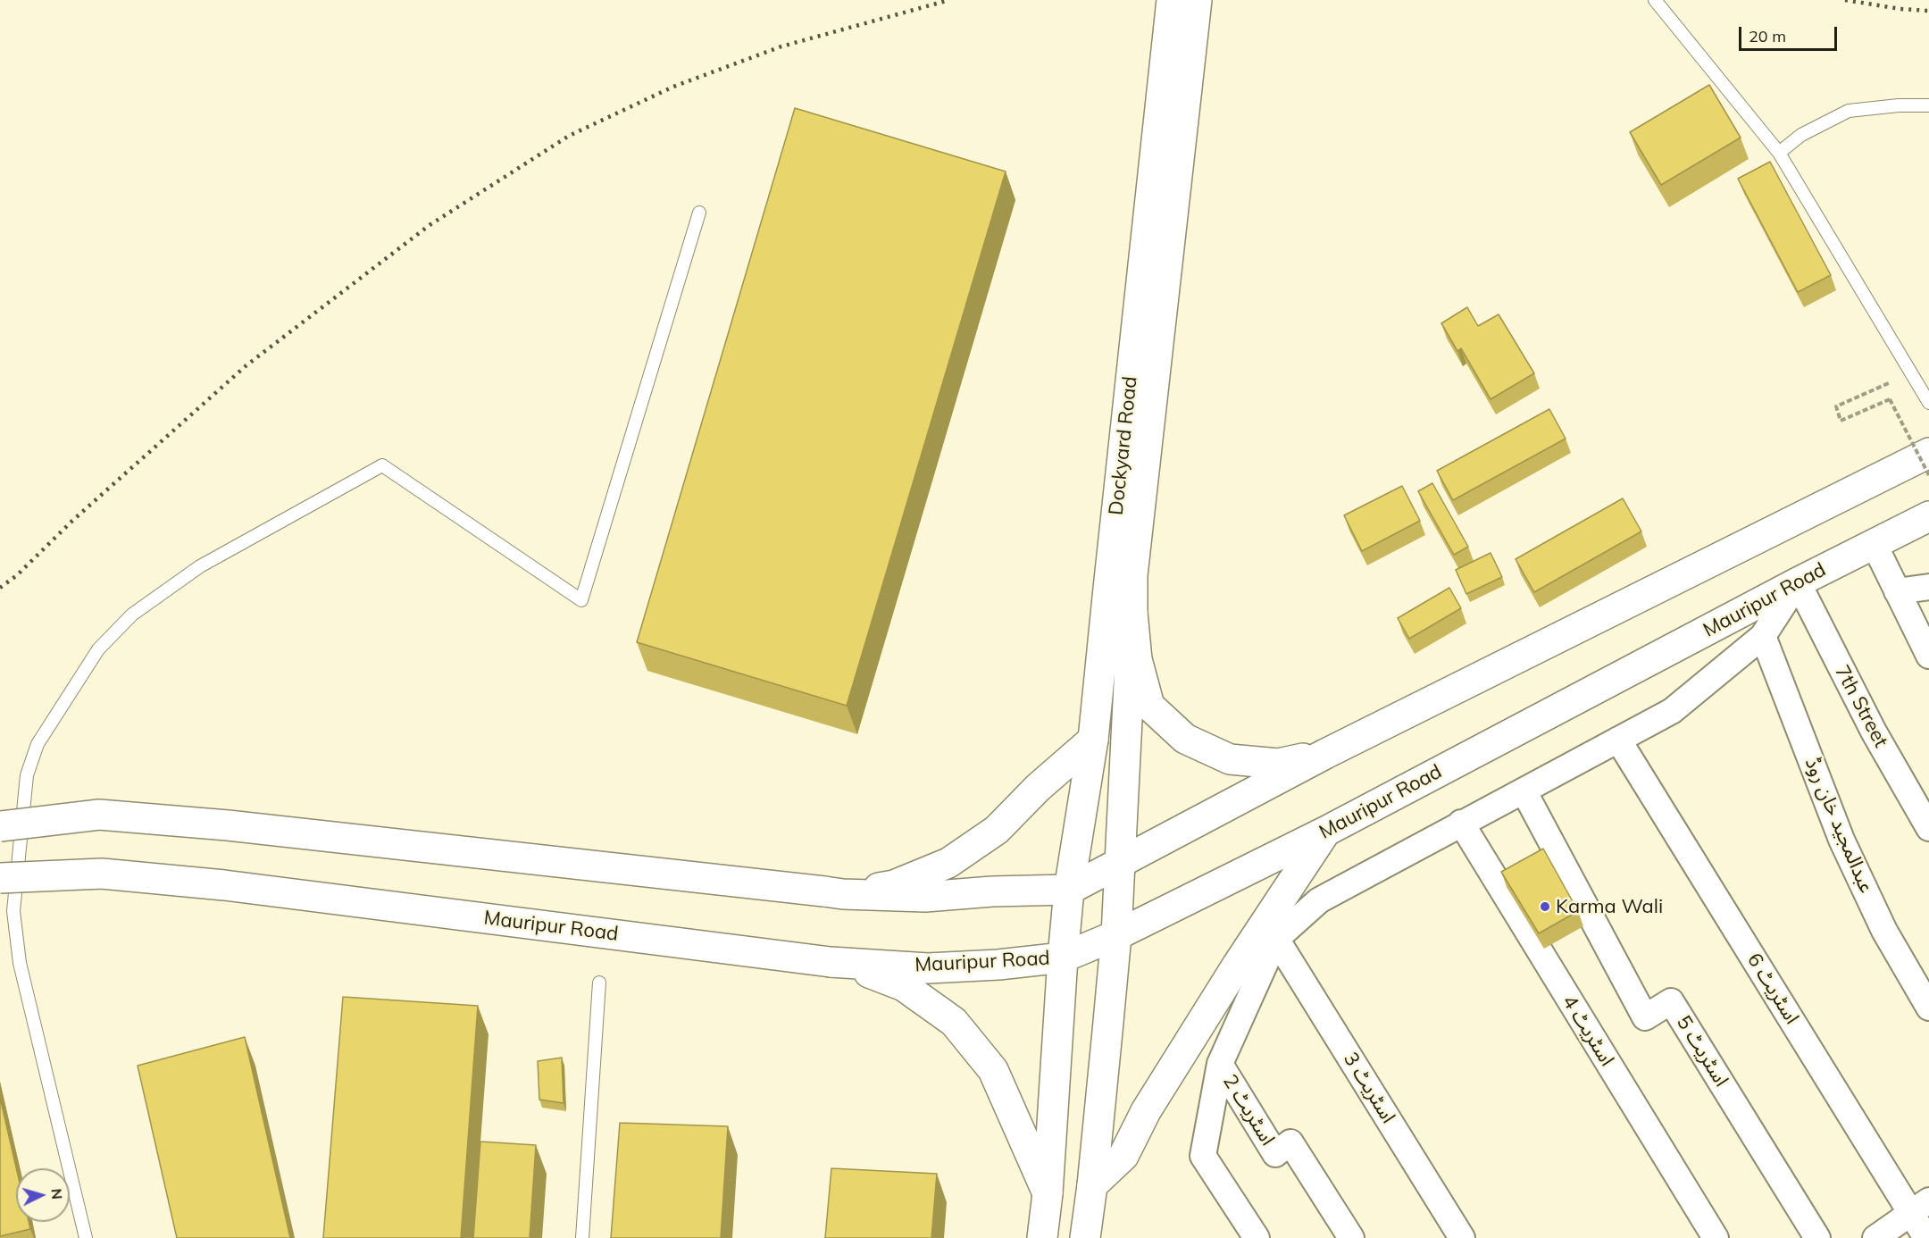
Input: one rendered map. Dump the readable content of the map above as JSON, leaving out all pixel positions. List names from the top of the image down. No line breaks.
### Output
{"streets":{"main road":["Dockyard Road","Mauripur Road"],"street":["7th Street","عبدالمجید خان روڈ","اسٹریٹ 6","اسٹریٹ 4","اسٹریٹ 5","اسٹریٹ 3","اسٹریٹ 2"]},"crossings":[["Dockyard Road","Mauripur Road"],["Mauripur Road","7th Street"]],"places":["Karma Wali"],"scale_bar":"20 m","north":"right"}
